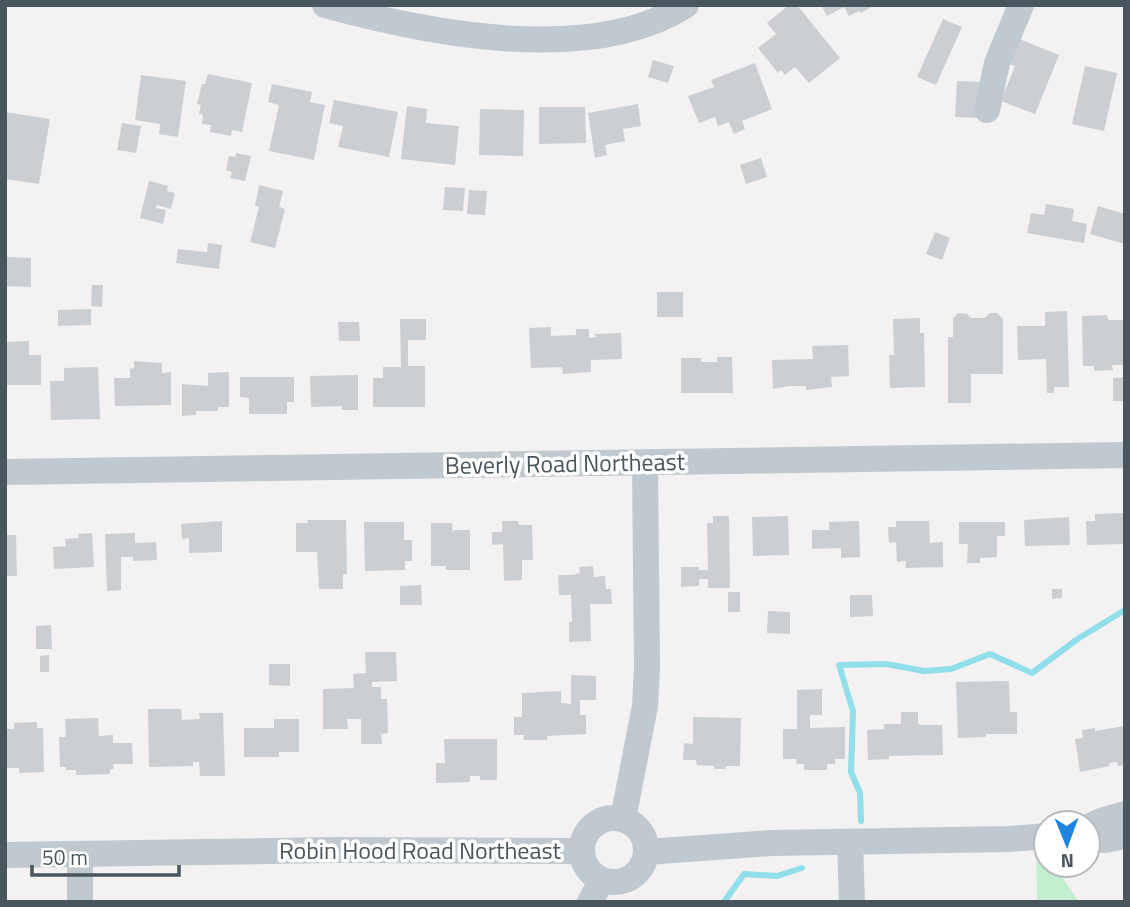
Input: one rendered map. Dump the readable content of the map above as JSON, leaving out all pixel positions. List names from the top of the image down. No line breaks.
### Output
{"streets":{"street":["Beverly Road Northeast","Robin Hood Road Northeast"]},"scale_bar":"50 m","north":"bottom"}
